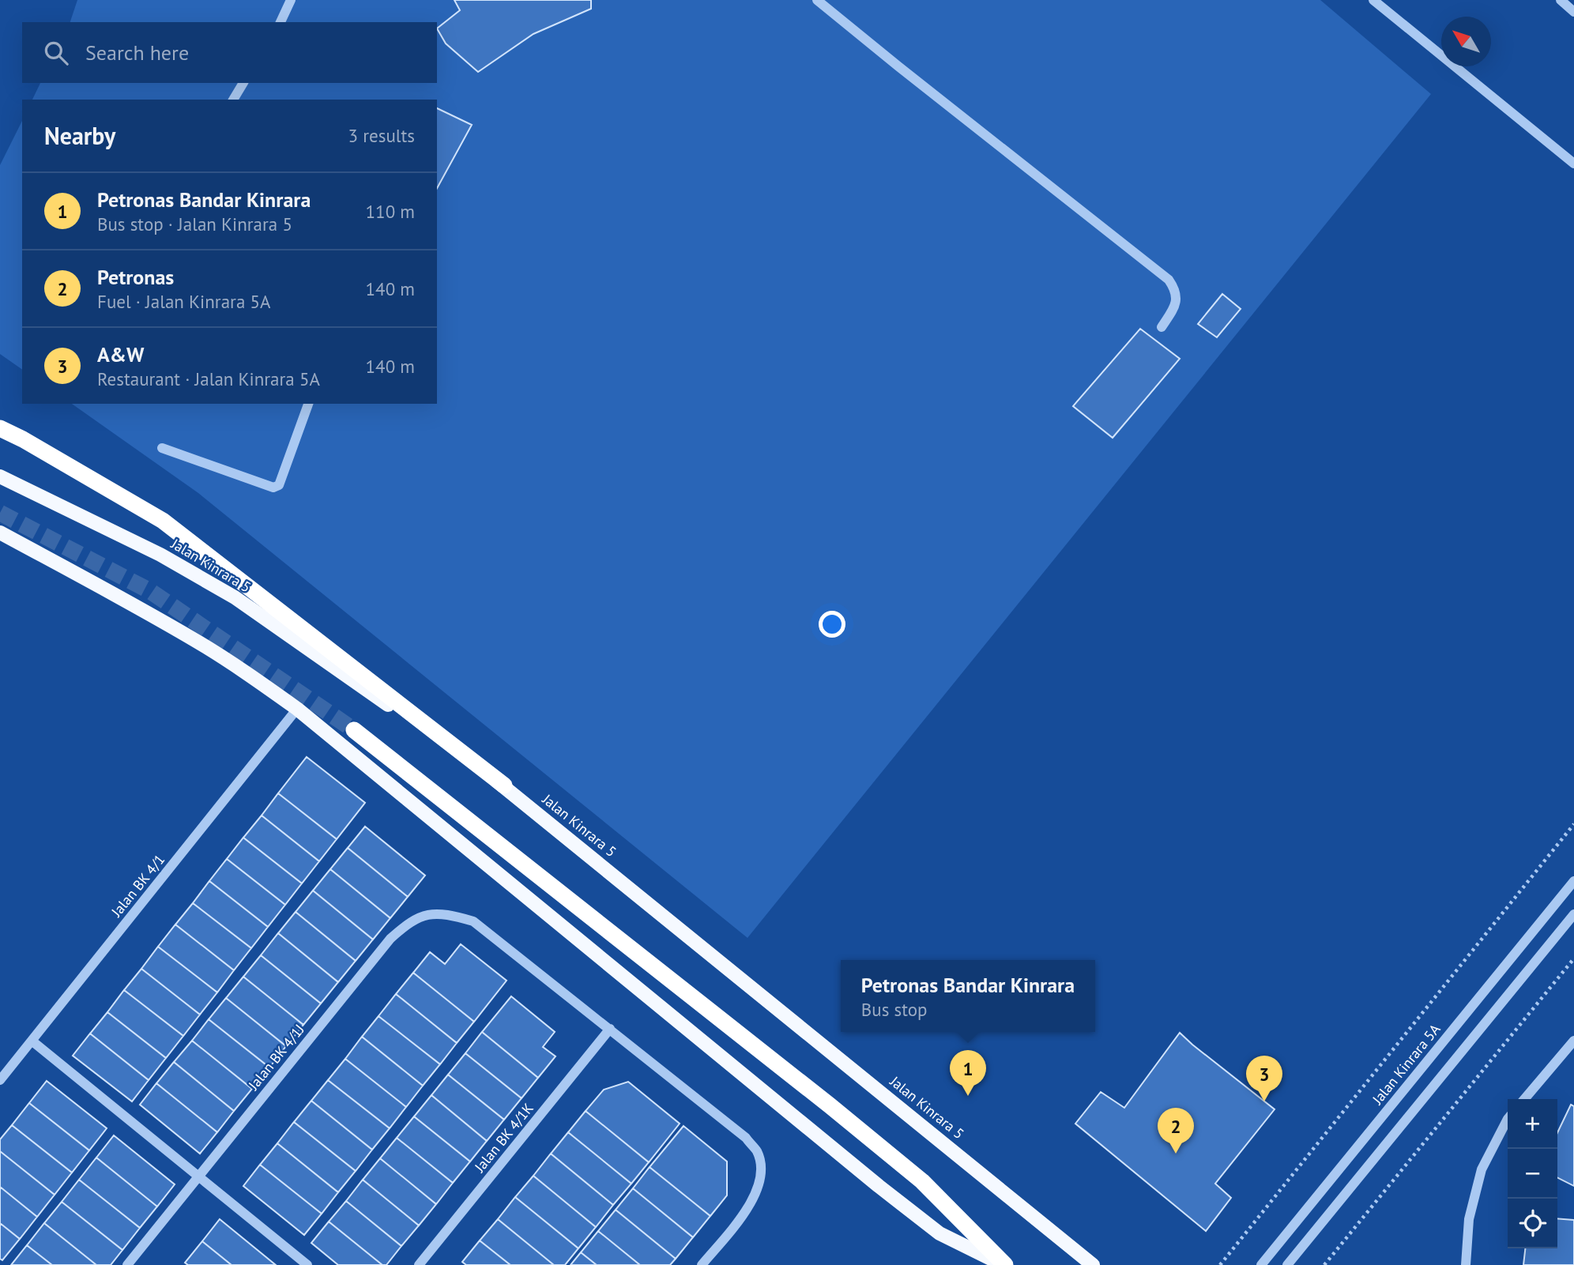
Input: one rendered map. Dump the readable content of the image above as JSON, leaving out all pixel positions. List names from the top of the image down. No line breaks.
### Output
{"streets":{"main road":["Jalan Kinrara 5"],"street":["Jalan BK 4/1","Jalan BK 4/1J","Jalan Kinrara 5A","Jalan BK 4/1K"]},"crossings":[["Jalan BK 4/1J","Jalan BK 4/1K"]],"north":"top left","page":{"search":"Search here","heading":["Nearby","3 results"],"list":[{"mark":"1","name":"Petronas Bandar Kinrara","note":"Bus stop · Jalan Kinrara 5","value":"110 m"},{"mark":"2","name":"Petronas","note":"Fuel · Jalan Kinrara 5A","value":"140 m"},{"mark":"3","name":"A&W","note":"Restaurant · Jalan Kinrara 5A","value":"140 m"}],"popup":["Petronas Bandar Kinrara","Bus stop"],"pins":["1","3","2"],"map_buttons":["+","−"]}}
